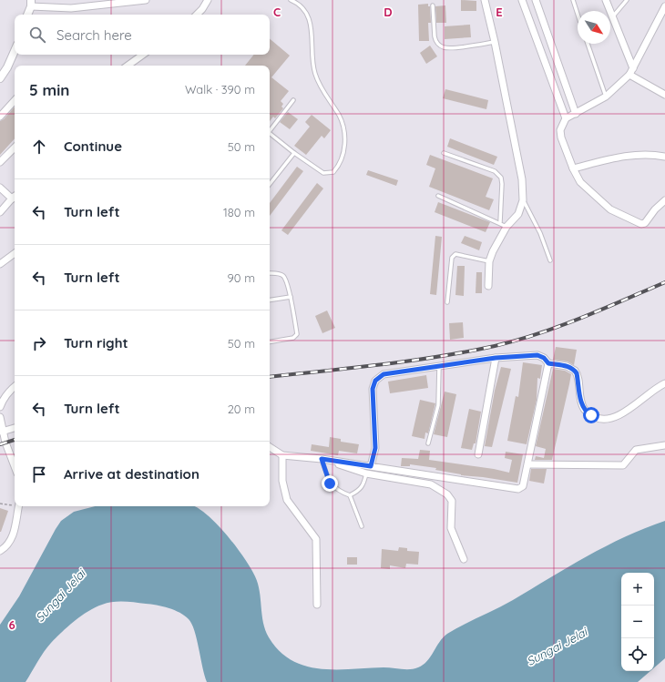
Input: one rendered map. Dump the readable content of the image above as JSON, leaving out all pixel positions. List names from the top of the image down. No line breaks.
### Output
{"water":["Sungai Jelai"],"north":"bottom right","page":{"search":"Search here","heading":["5 min","Walk · 390 m"],"list":[["Continue","50 m"],["Turn left","180 m"],["Turn left","90 m"],["Turn right","50 m"],["Turn left","20 m"],"Arrive at destination"],"map_buttons":["+","−"]},"grid":{"columns":["C","D","E"],"rows":["6"]}}
